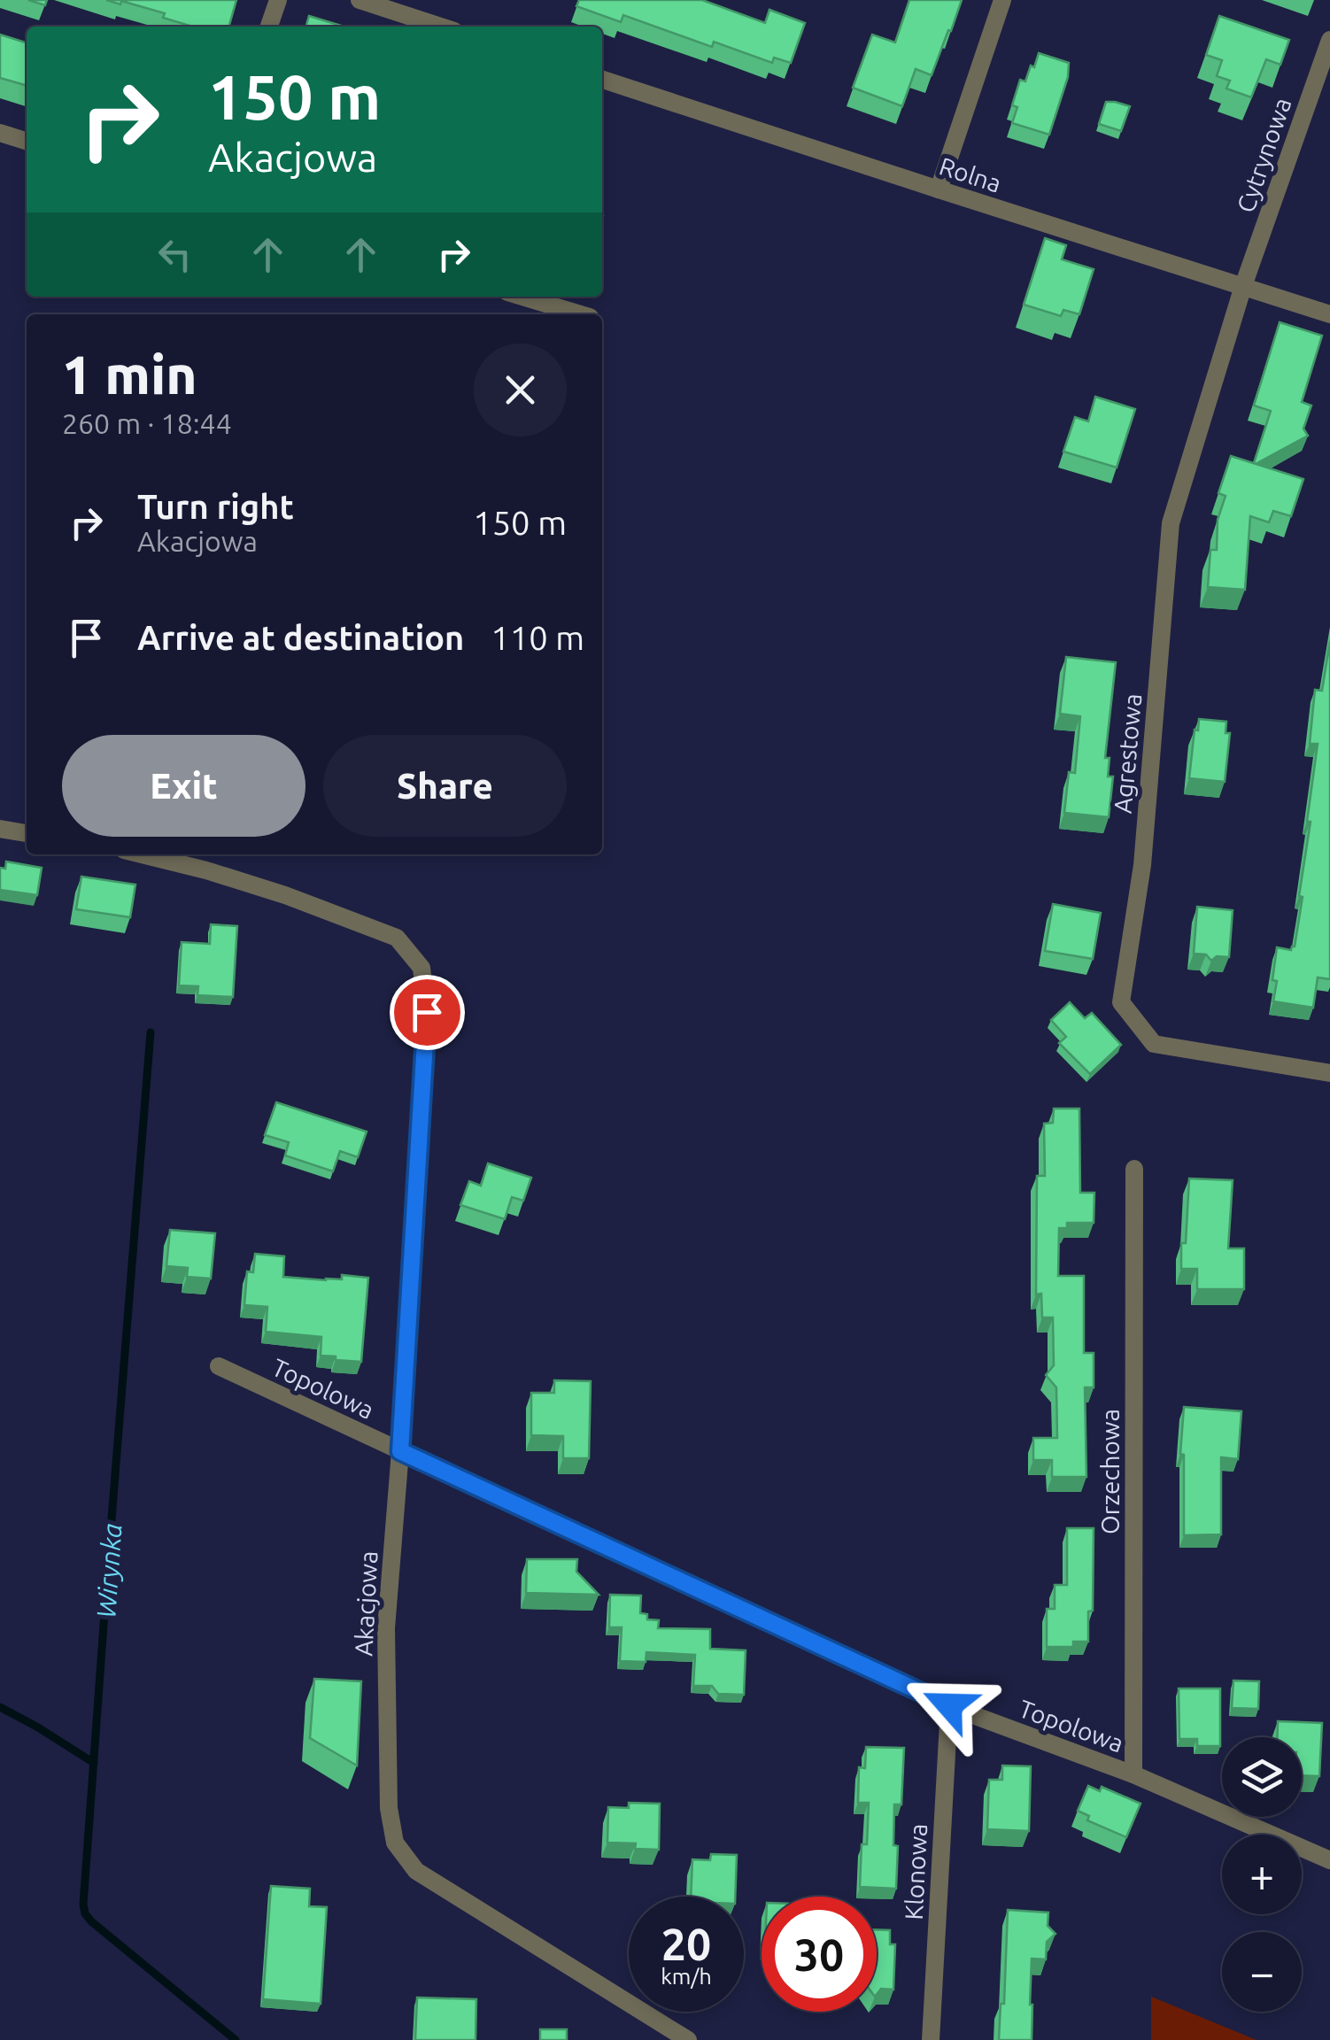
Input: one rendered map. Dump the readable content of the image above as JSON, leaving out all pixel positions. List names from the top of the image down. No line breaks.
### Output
{"streets":{"street":["Cytrynowa","Rolna","Agrestowa","Topolowa","Orzechowa","Akacjowa","Klonowa"]},"crossings":[["Cytrynowa","Rolna"],["Cytrynowa","Agrestowa"],["Rolna","Agrestowa"],["Topolowa","Orzechowa"],["Topolowa","Akacjowa"],["Topolowa","Klonowa"]],"water":["Wirynka"],"page":{"turn":["150 m","Akacjowa"],"heading":["1 min","260 m · 18:44"],"list":[{"name":"Turn right","note":"Akacjowa","value":"150 m"},{"name":"Arrive at destination","value":"110 m"}],"buttons":["Exit","Share"],"map_buttons":["+","−"],"speed":"20 km/h","limit":"30"}}
